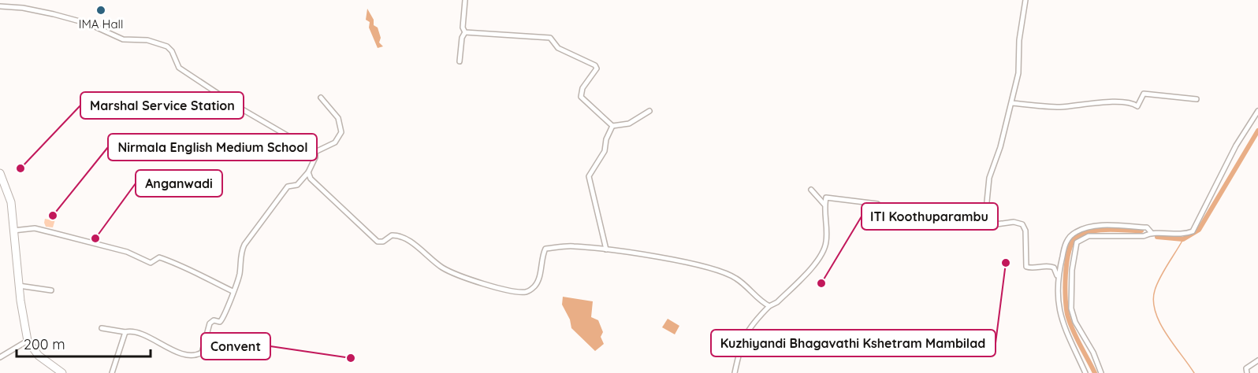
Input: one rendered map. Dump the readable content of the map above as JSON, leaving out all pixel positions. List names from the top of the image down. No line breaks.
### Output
{"places":["IMA Hall","Marshal Service Station","Nirmala English Medium School","Anganwadi","Kuzhiyandi Bhagavathi Kshetram Mambilad","ITI Koothuparambu","Convent"],"scale_bar":"200 m"}
